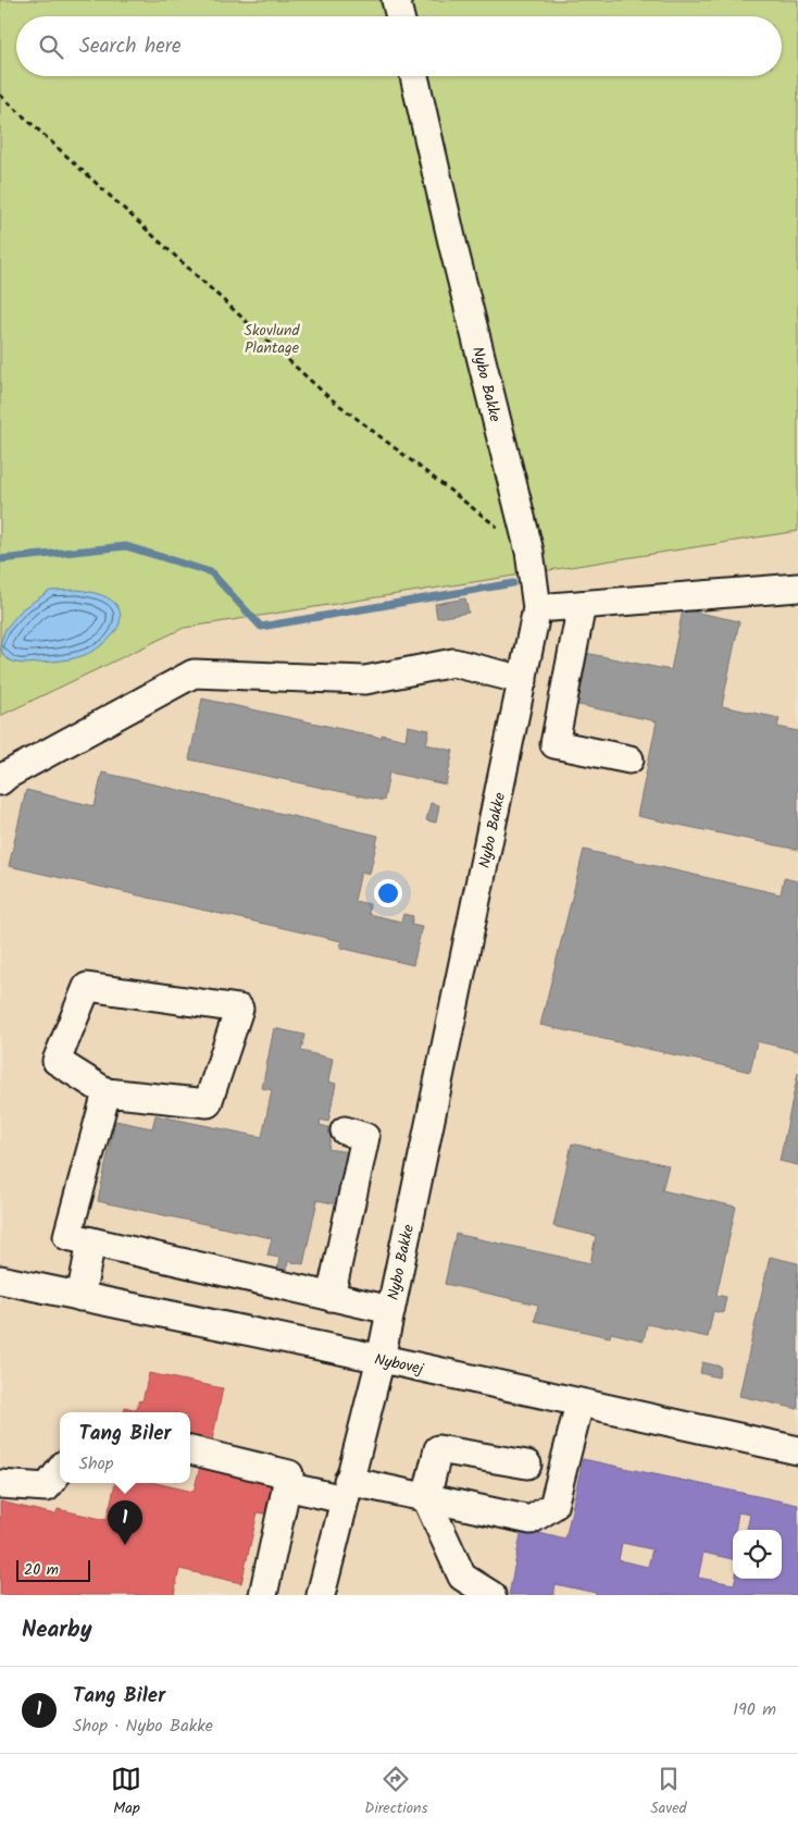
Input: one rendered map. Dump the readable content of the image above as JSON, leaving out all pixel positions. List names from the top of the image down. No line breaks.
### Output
{"streets":{"street":["Nybo Bakke","Nybovej"]},"crossings":[["Nybo Bakke","Nybovej"]],"parks":["Skovlund Plantage"],"scale_bar":"20 m","page":{"search":"Search here","popup":["Tang Biler","Shop"],"pins":"1","scale":"20 m","heading":"Nearby","list":[{"mark":"1","name":"Tang Biler","note":"Shop · Nybo Bakke","value":"190 m"}],"nav":["Map","Directions","Saved"]}}
